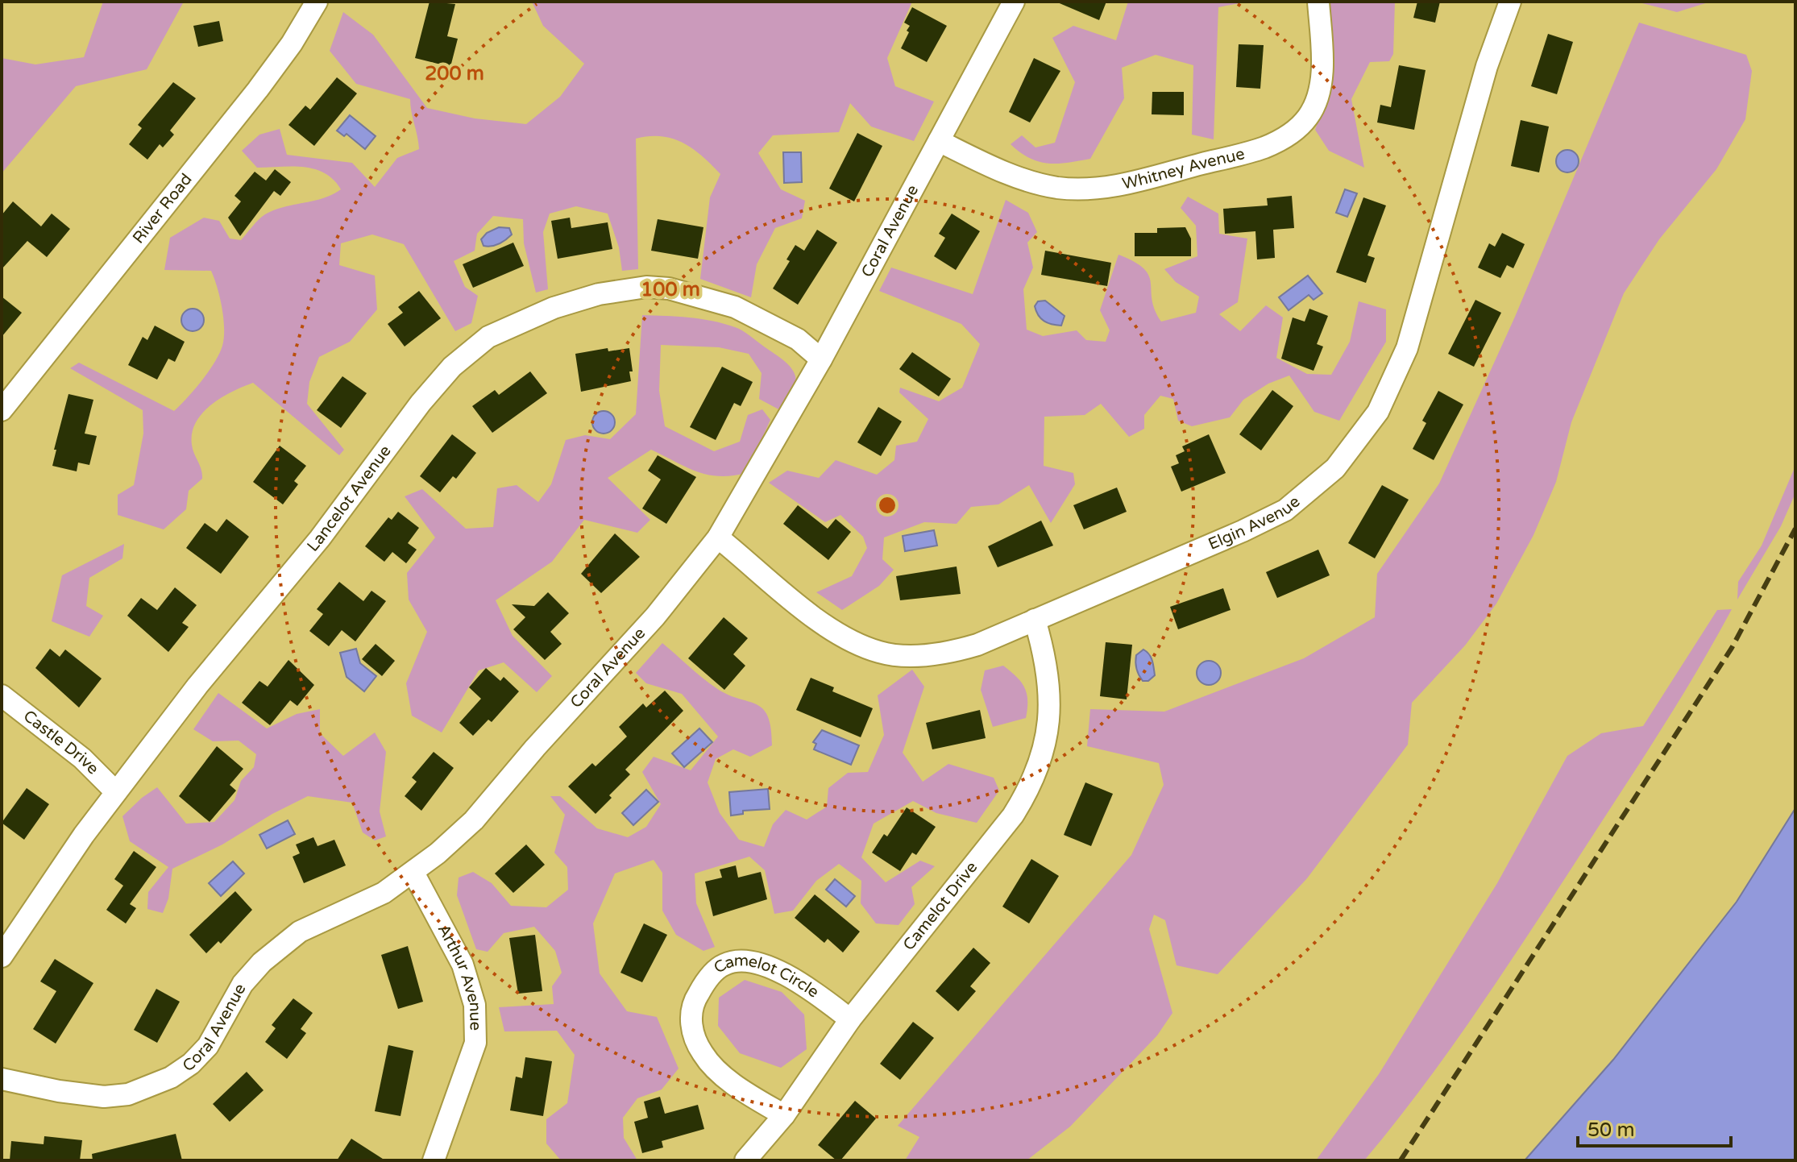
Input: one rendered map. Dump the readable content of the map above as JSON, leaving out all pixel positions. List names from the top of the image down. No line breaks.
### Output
{"streets":{"street":["Whitney Avenue","River Road","Coral Avenue","Lancelot Avenue","Elgin Avenue","Castle Drive","Camelot Drive","Arthur Avenue","Camelot Circle"]},"crossings":[["Whitney Avenue","Coral Avenue"],["Coral Avenue","Lancelot Avenue"],["Coral Avenue","Elgin Avenue"],["Coral Avenue","Arthur Avenue"],["Lancelot Avenue","Castle Drive"],["Elgin Avenue","Camelot Drive"],["Camelot Drive","Camelot Circle"]],"scale_bar":"50 m","rings":["200 m","100 m"]}
